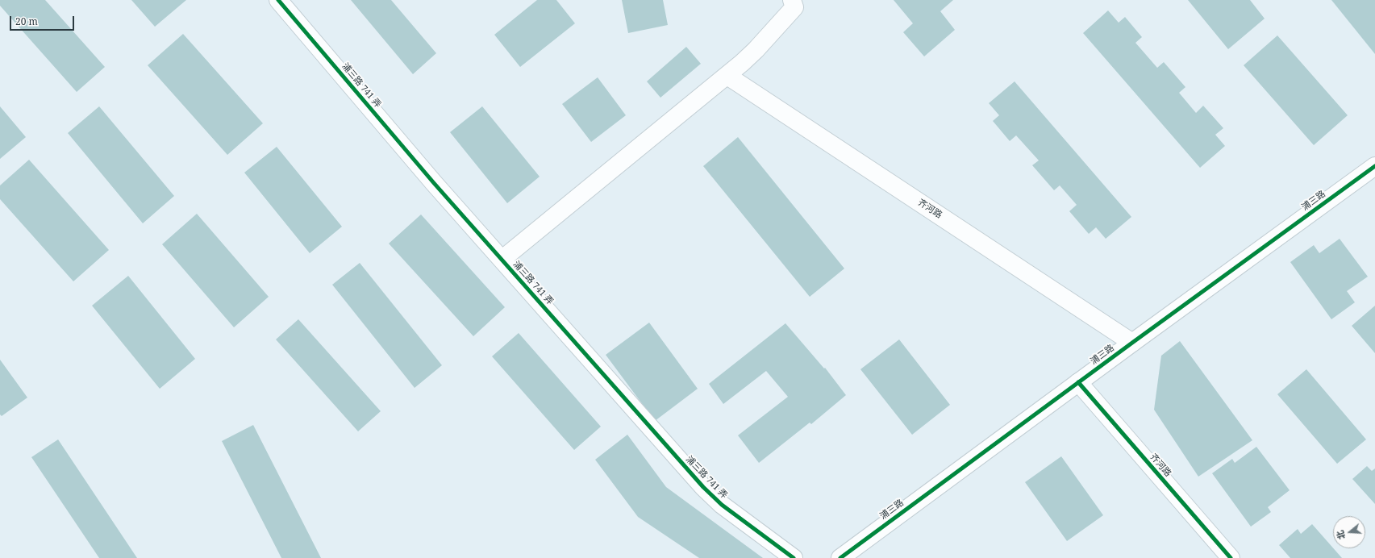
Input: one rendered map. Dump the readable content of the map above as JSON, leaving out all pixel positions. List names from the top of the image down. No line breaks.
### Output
{"streets":{"street":["浦三路 741 弄","浦三路","齐河路"]},"crossings":[["浦三路","齐河路"]],"scale_bar":"20 m","north":"left"}
